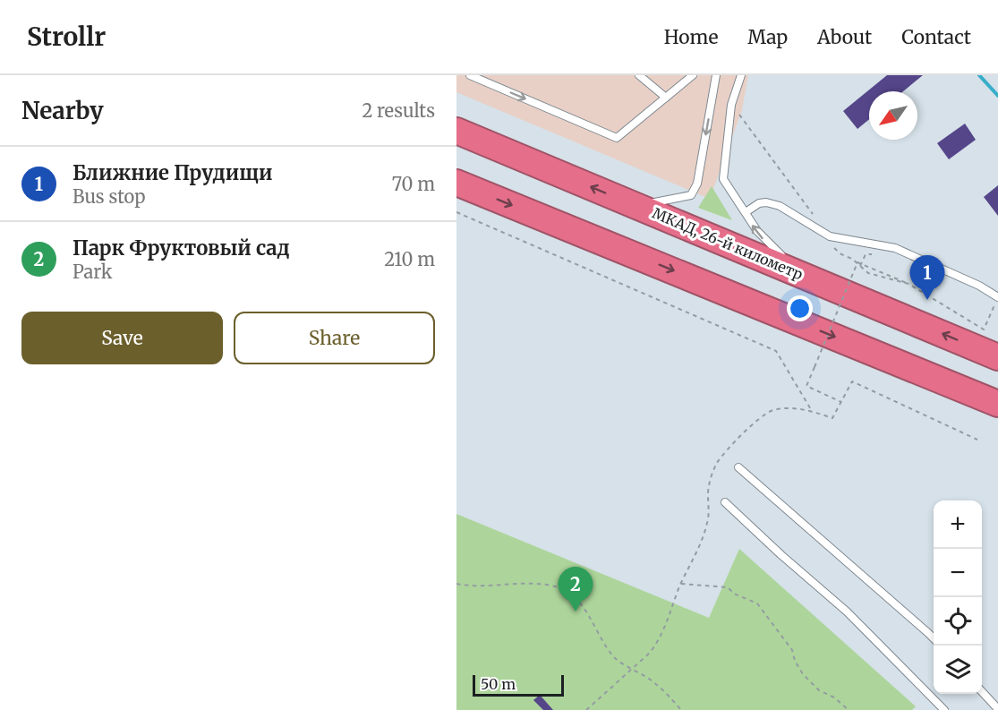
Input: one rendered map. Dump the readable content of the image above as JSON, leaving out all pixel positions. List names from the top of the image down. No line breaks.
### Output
{"streets":{"highway":["МКАД, 26-й километр"]},"scale_bar":"50 m","north":"bottom left","page":{"header":"Strollr","nav":["Home","Map","About","Contact"],"heading":["Nearby","2 results"],"list":[{"mark":"1","name":"Ближние Прудищи","note":"Bus stop","value":"70 m"},{"mark":"2","name":"Парк Фруктовый сад","note":"Park","value":"210 m"}],"pins":["1","2"],"buttons":["Save","Share"],"map_buttons":["+","−"],"scale":"50 m"}}
